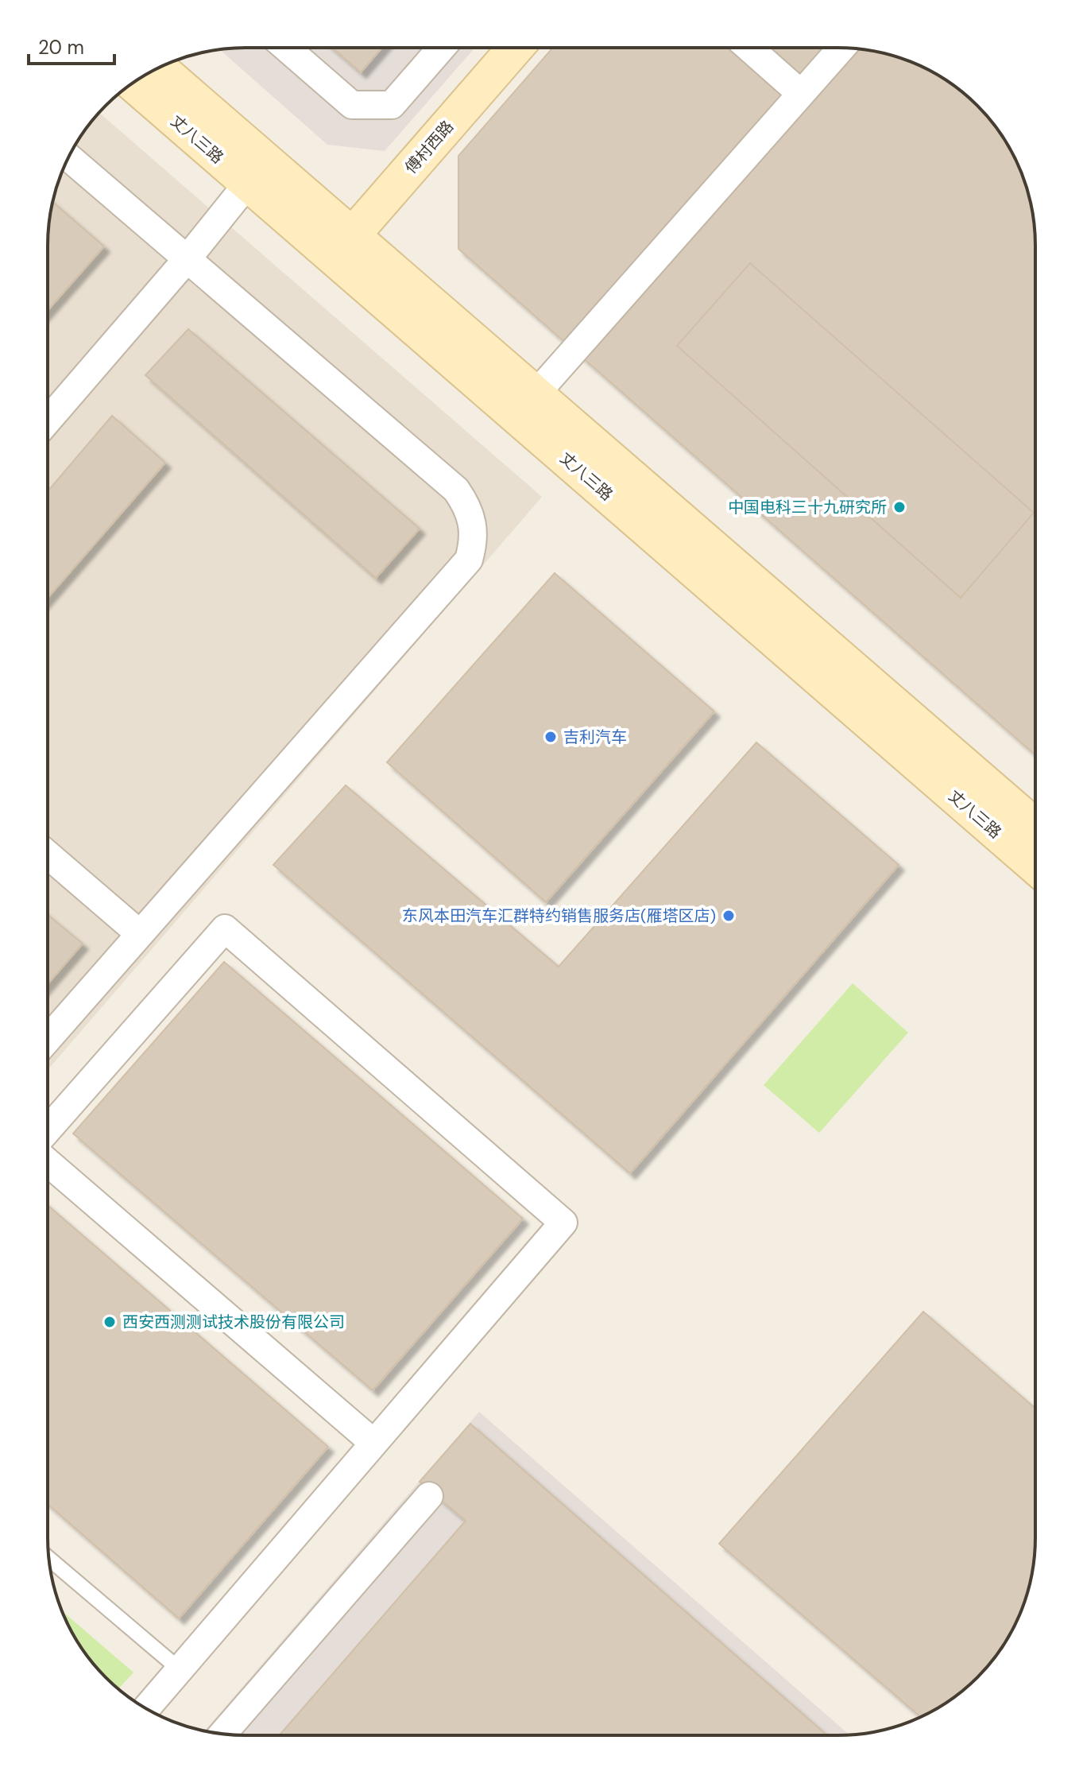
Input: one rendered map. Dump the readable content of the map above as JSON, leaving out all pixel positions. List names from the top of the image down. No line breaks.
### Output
{"streets":{"street":["丈八三路","傅村西路"]},"crossings":[["丈八三路","傅村西路"]],"places":["中国电科三十九研究所","吉利汽车","东风本田汽车汇群特约销售服务店(雁塔区店)","西安西测测试技术股份有限公司"],"scale_bar":"20 m"}
